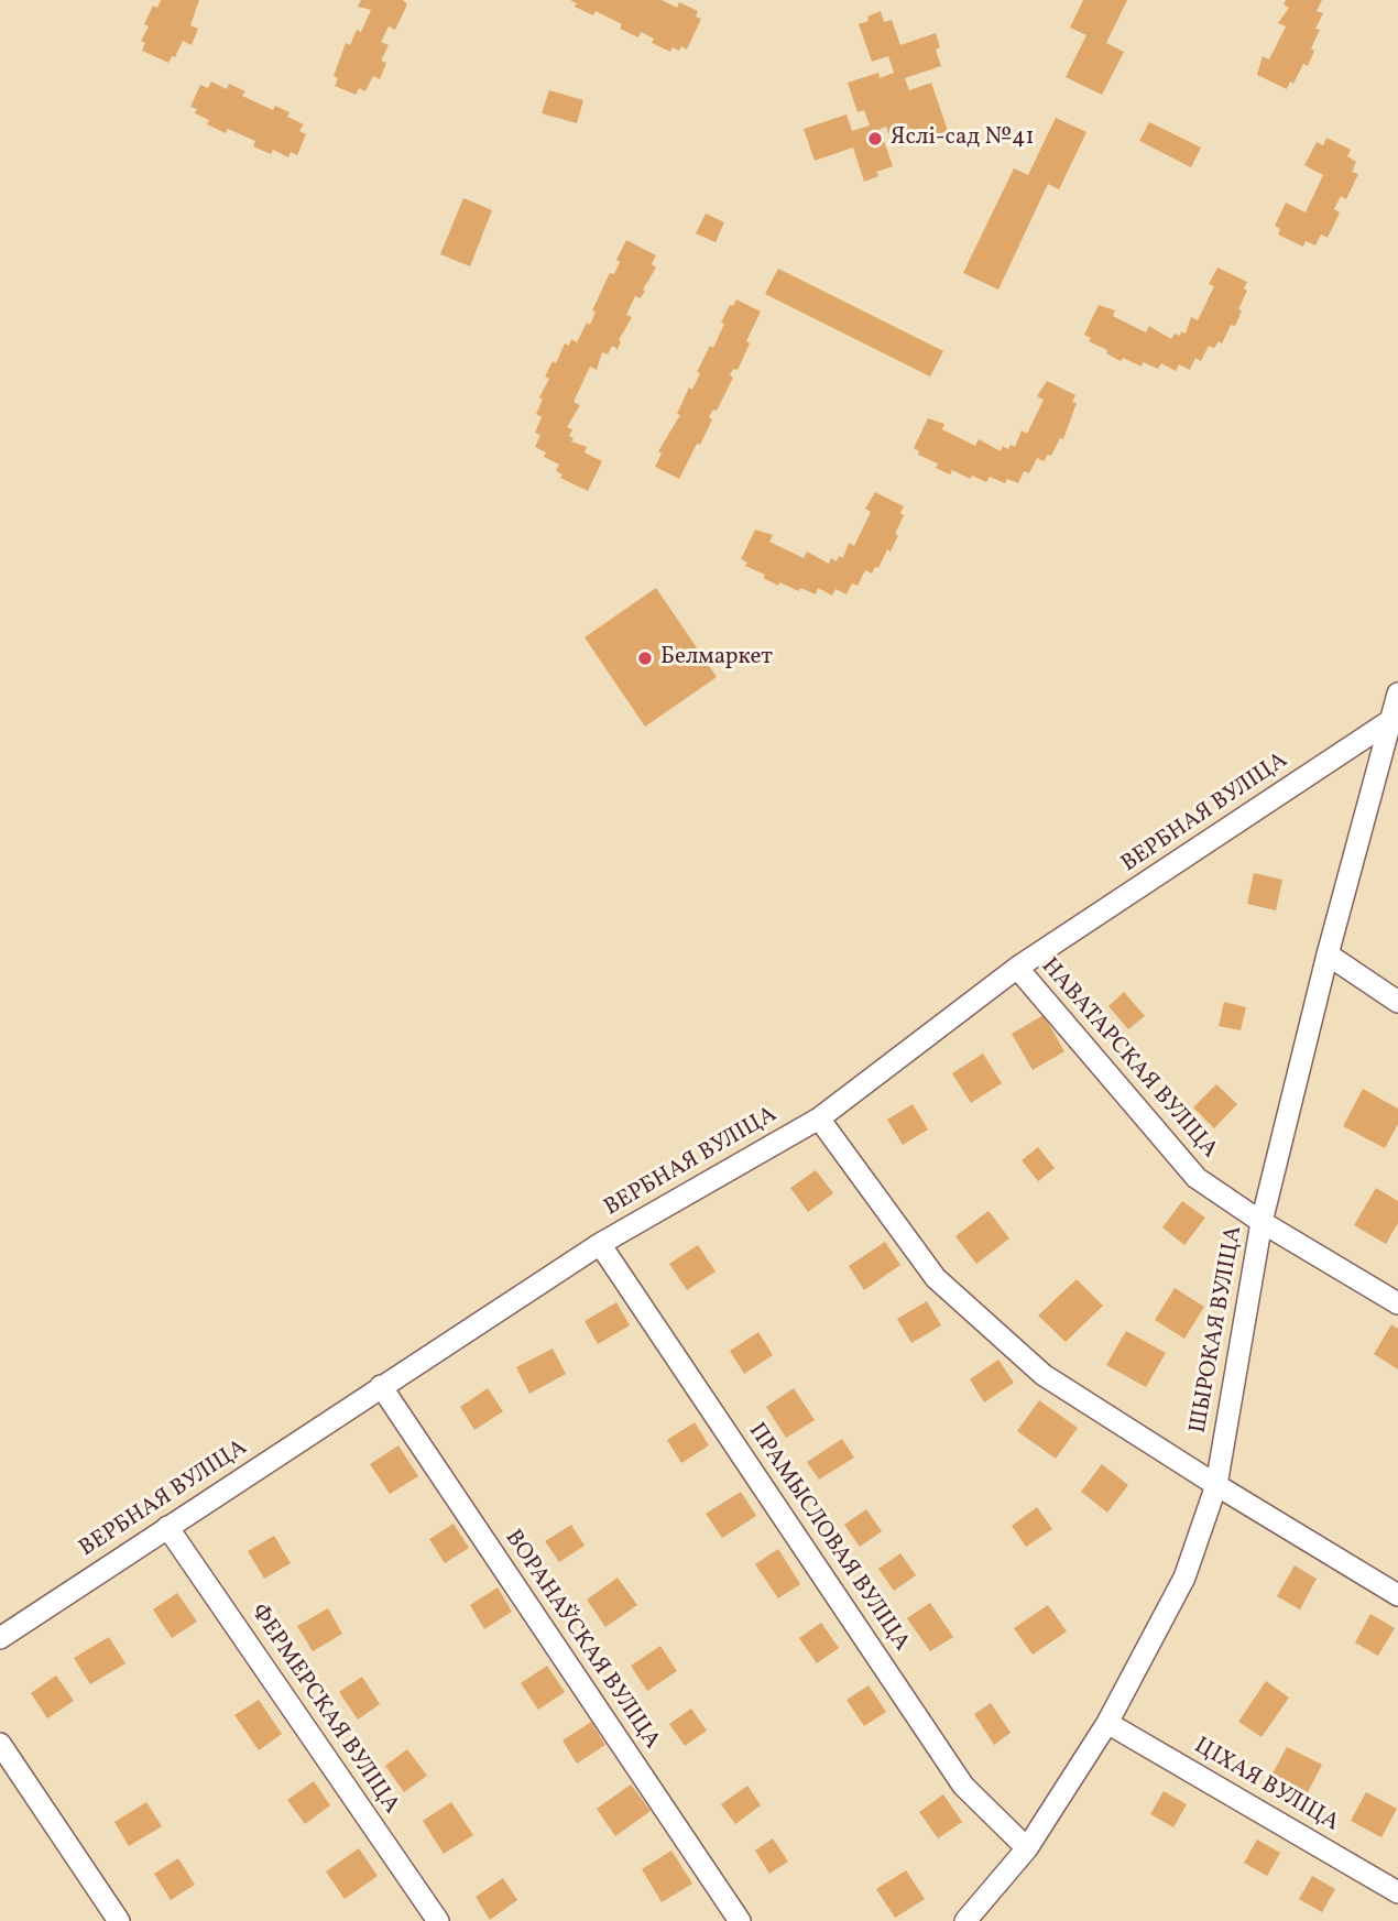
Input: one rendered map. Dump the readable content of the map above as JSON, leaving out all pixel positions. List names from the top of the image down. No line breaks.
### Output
{"streets":{"street":["ВЕРБНАЯ ВУЛІЦА","НАВАТАРСКАЯ ВУЛІЦА","ШЫРОКАЯ ВУЛІЦА","ПРАМЫСЛОВАЯ ВУЛІЦА","ВОРАНАЎСКАЯ ВУЛІЦА","ФЕРМЕРСКАЯ ВУЛІЦА","ЦІХАЯ ВУЛІЦА"]},"crossings":[["ВЕРБНАЯ ВУЛІЦА","НАВАТАРСКАЯ ВУЛІЦА"],["ВЕРБНАЯ ВУЛІЦА","ШЫРОКАЯ ВУЛІЦА"],["ВЕРБНАЯ ВУЛІЦА","ПРАМЫСЛОВАЯ ВУЛІЦА"],["ВЕРБНАЯ ВУЛІЦА","ВОРАНАЎСКАЯ ВУЛІЦА"],["ВЕРБНАЯ ВУЛІЦА","ФЕРМЕРСКАЯ ВУЛІЦА"],["НАВАТАРСКАЯ ВУЛІЦА","ШЫРОКАЯ ВУЛІЦА"],["ШЫРОКАЯ ВУЛІЦА","ПРАМЫСЛОВАЯ ВУЛІЦА"],["ШЫРОКАЯ ВУЛІЦА","ЦІХАЯ ВУЛІЦА"]],"places":["Яслі-сад №41","Белмаркет"]}
